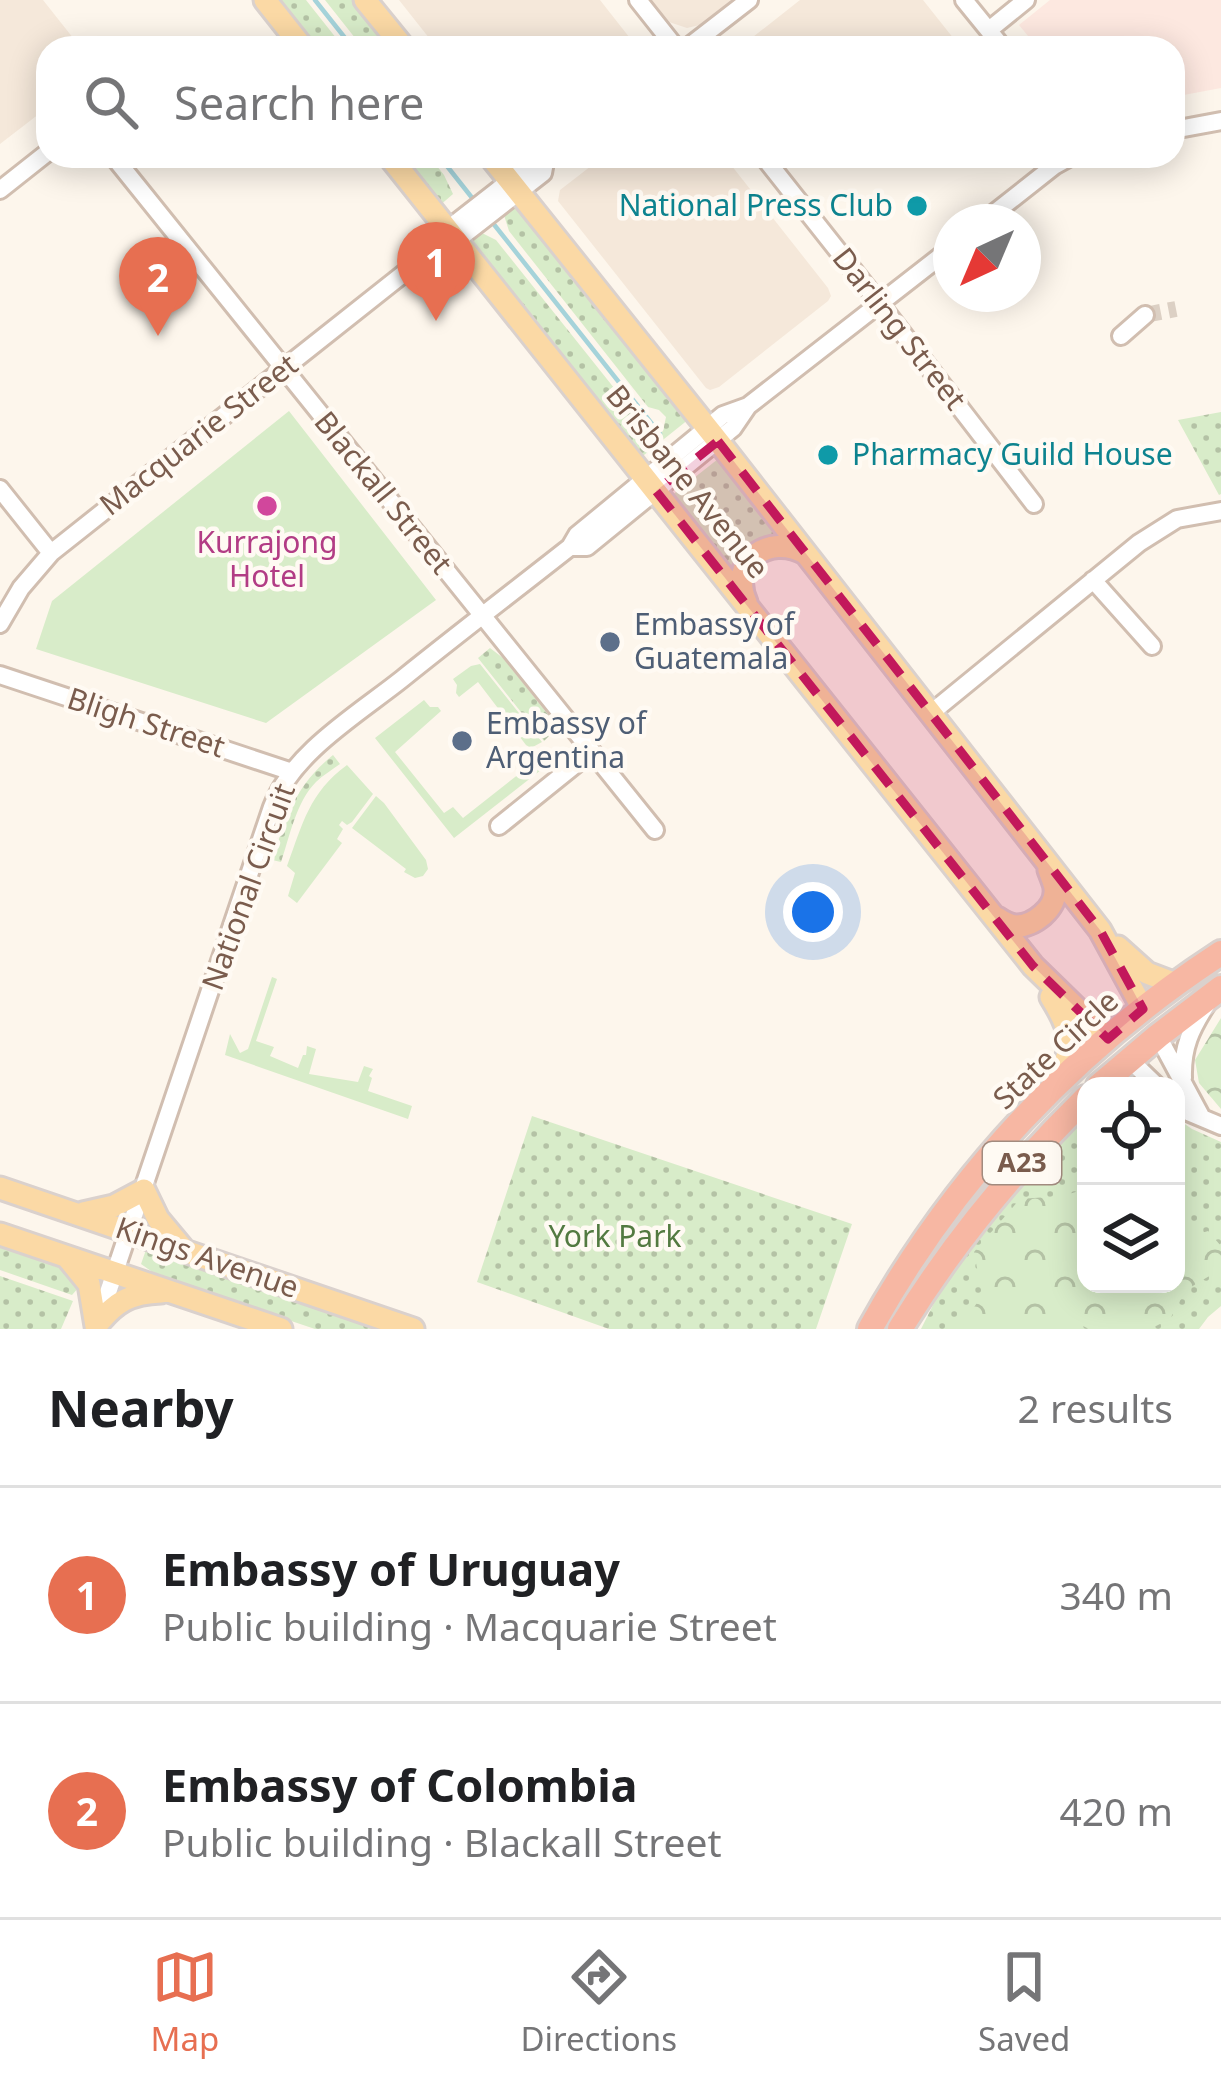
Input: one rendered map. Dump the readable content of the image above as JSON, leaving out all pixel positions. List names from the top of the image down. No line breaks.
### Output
{"streets":{"highway":["Brisbane Avenue","State Circle","A23"],"main road":["Kings Avenue"],"street":["Darling Street","Macquarie Street","Blackall Street","Bligh Street","National Circuit"]},"crossings":[["Darling Street","National Circuit"],["Macquarie Street","Brisbane Avenue"],["Macquarie Street","Blackall Street"],["Brisbane Avenue","National Circuit"],["Brisbane Avenue","State Circle"],["Blackall Street","National Circuit"],["Bligh Street","National Circuit"],["National Circuit","Kings Avenue"]],"parks":["York Park"],"places":["National Press Club","Pharmacy Guild House","Kurrajong Hotel","Embassy of Guatemala","Embassy of Argentina"],"north":"bottom left","page":{"search":"Search here","pins":["1","2"],"heading":["Nearby","2 results"],"list":[{"mark":"1","name":"Embassy of Uruguay","note":"Public building · Macquarie Street","value":"340 m"},{"mark":"2","name":"Embassy of Colombia","note":"Public building · Blackall Street","value":"420 m"}],"nav":["Map","Directions","Saved"]}}
